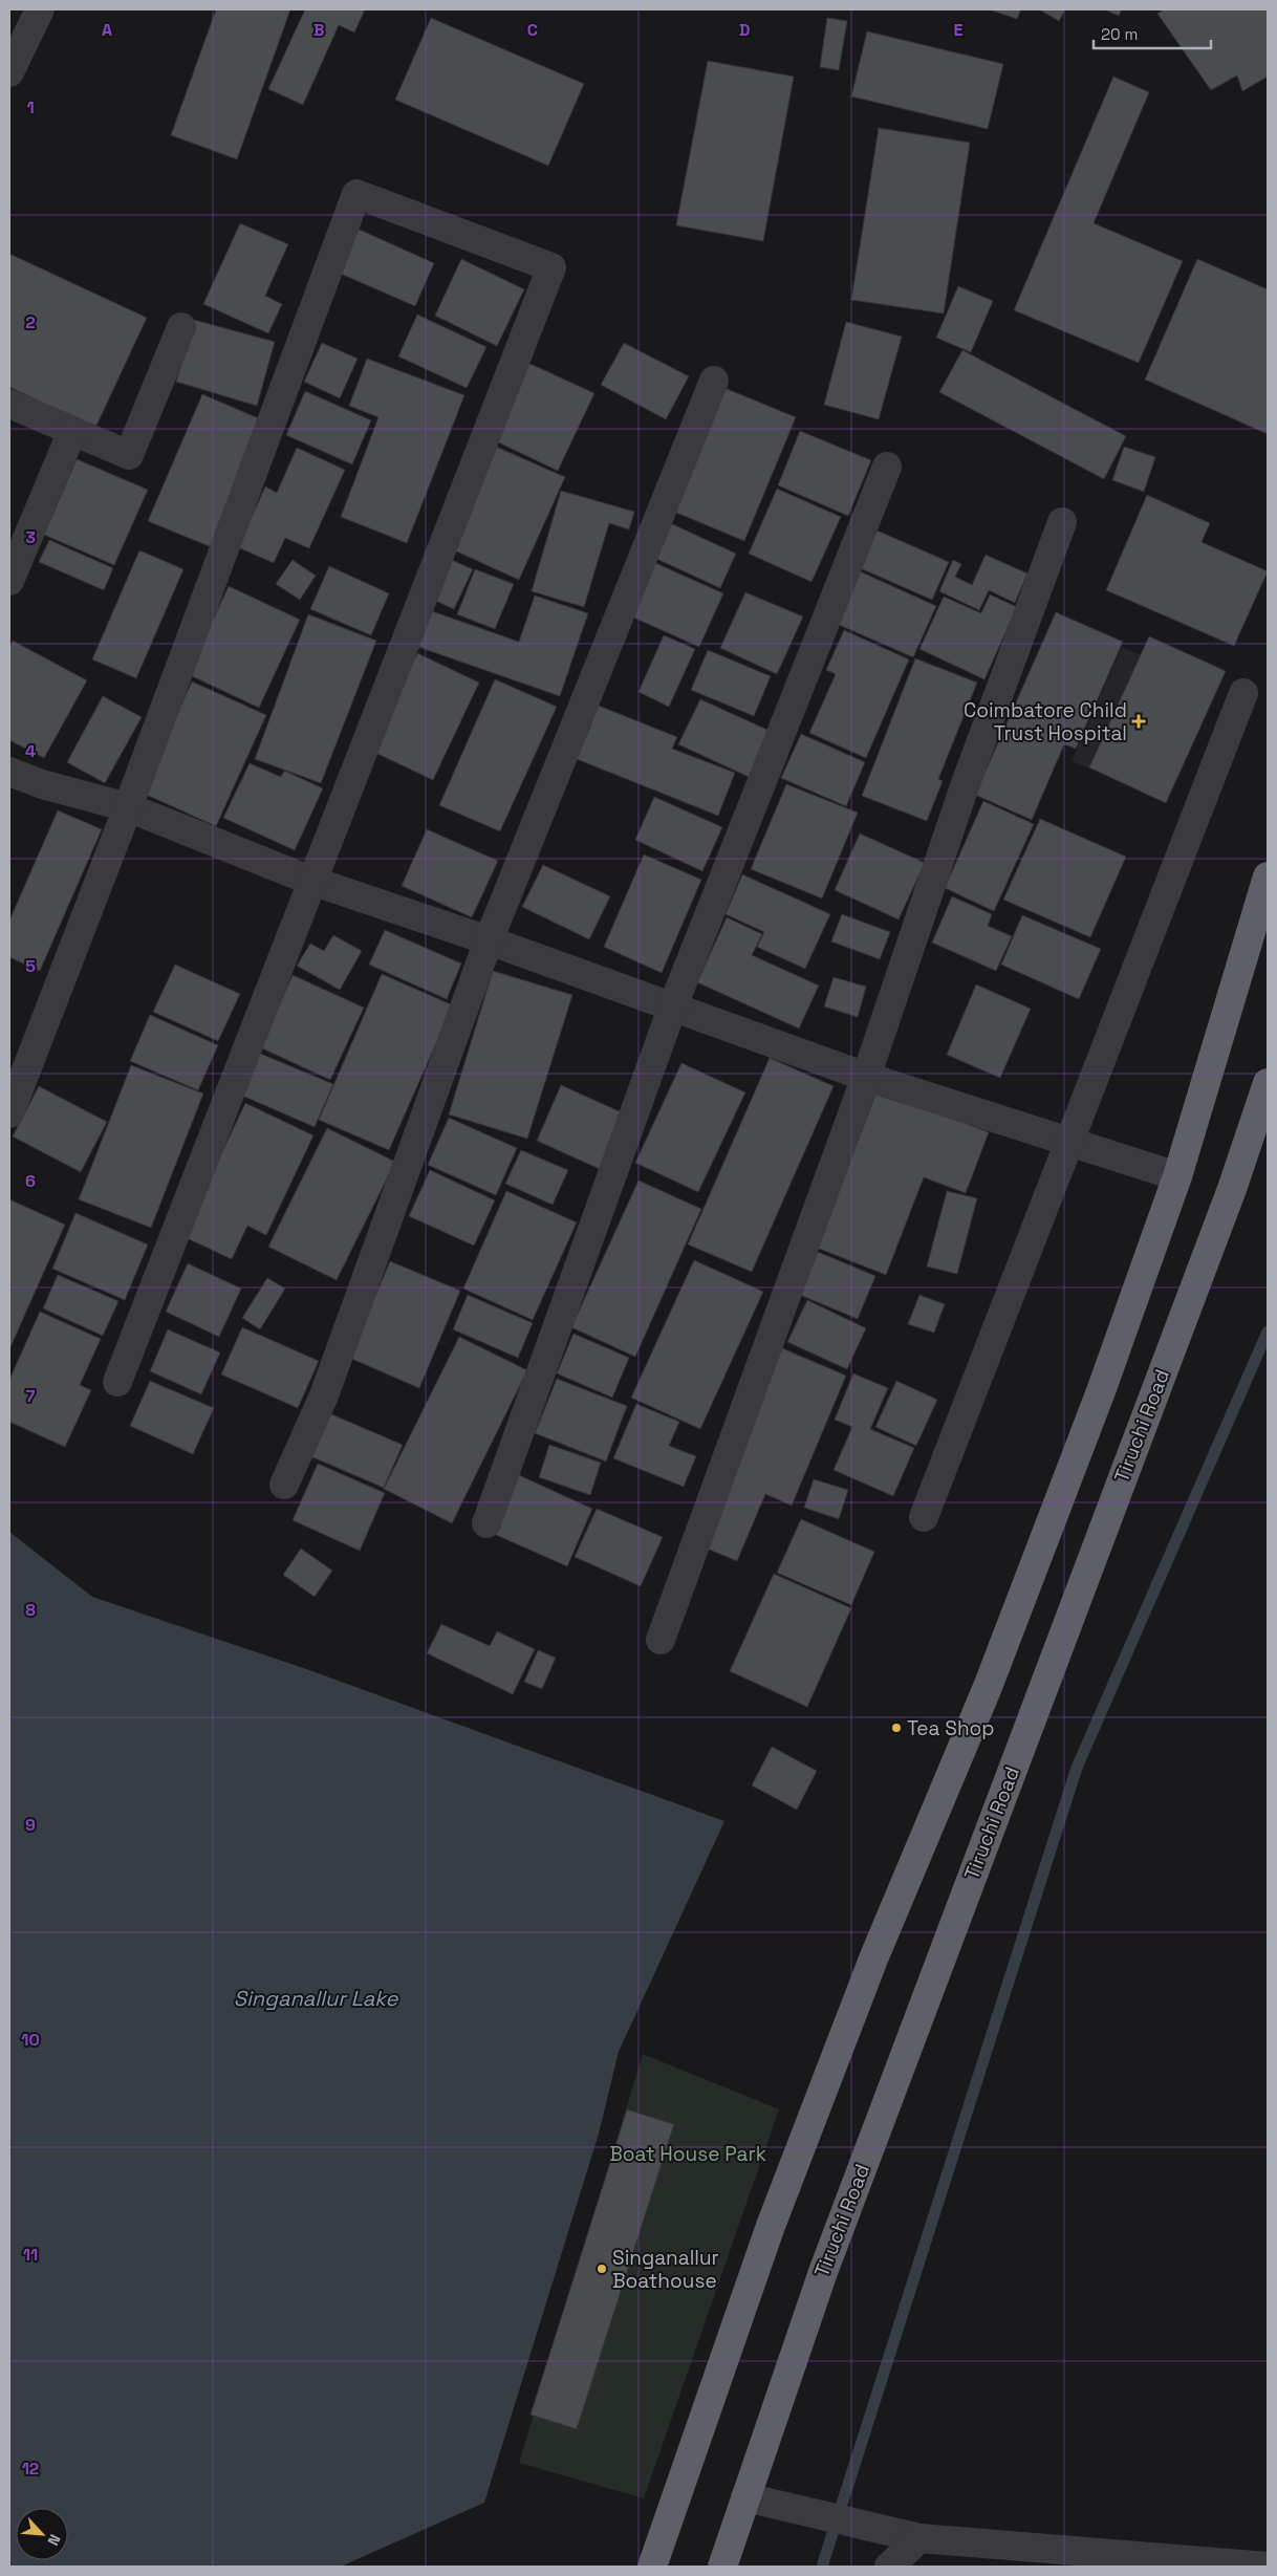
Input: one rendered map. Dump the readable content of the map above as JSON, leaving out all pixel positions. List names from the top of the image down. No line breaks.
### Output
{"streets":{"highway":["Tiruchi Road"]},"water":["Singanallur Lake"],"parks":["Boat House Park"],"places":{"health":["Coimbatore Child Trust Hospital"],"other":["Tea Shop","Singanallur Boathouse"]},"scale_bar":"20 m","north":"bottom right","grid":{"columns":["A","B","C","D","E"],"rows":["1","2","3","4","5","6","7","8","9","10","11","12"]}}
